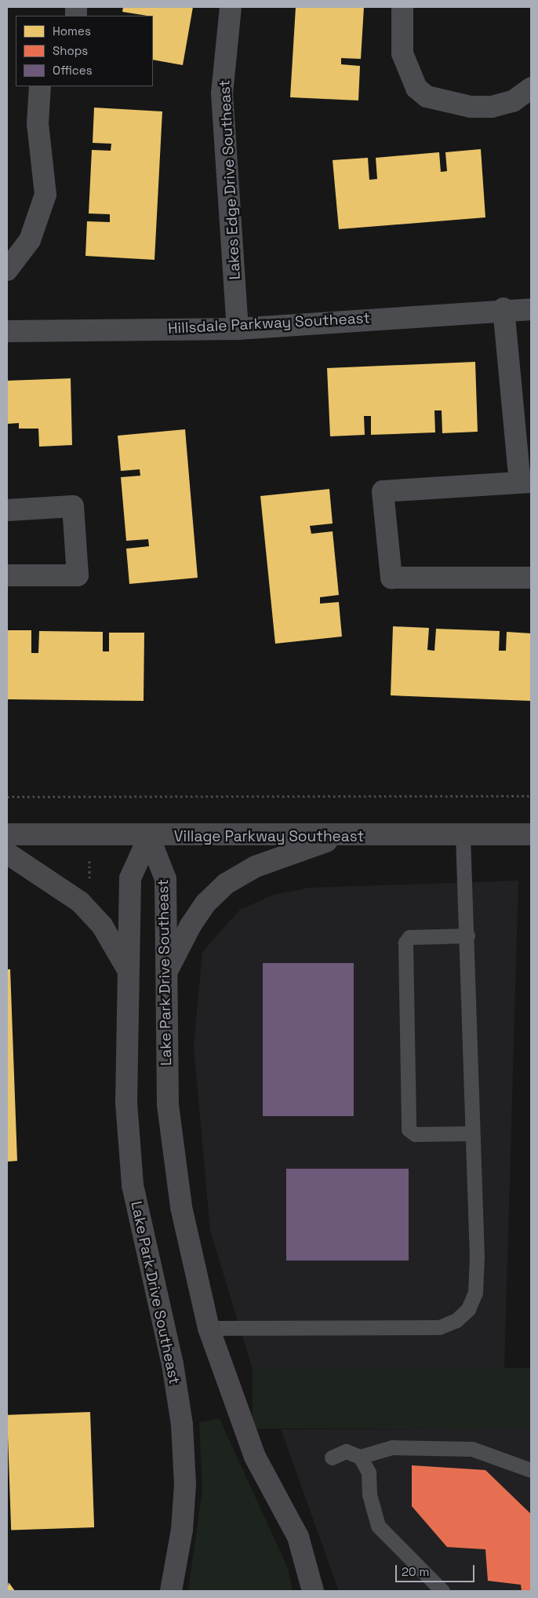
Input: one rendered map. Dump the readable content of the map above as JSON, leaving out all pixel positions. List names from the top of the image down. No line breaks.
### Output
{"streets":{"street":["Lakes Edge Drive Southeast","Hillsdale Parkway Southeast","Village Parkway Southeast","Lake Park Drive Southeast"]},"crossings":[["Lakes Edge Drive Southeast","Hillsdale Parkway Southeast"],["Village Parkway Southeast","Lake Park Drive Southeast"]],"legend":["Homes","Shops","Offices"],"scale_bar":"20 m"}
